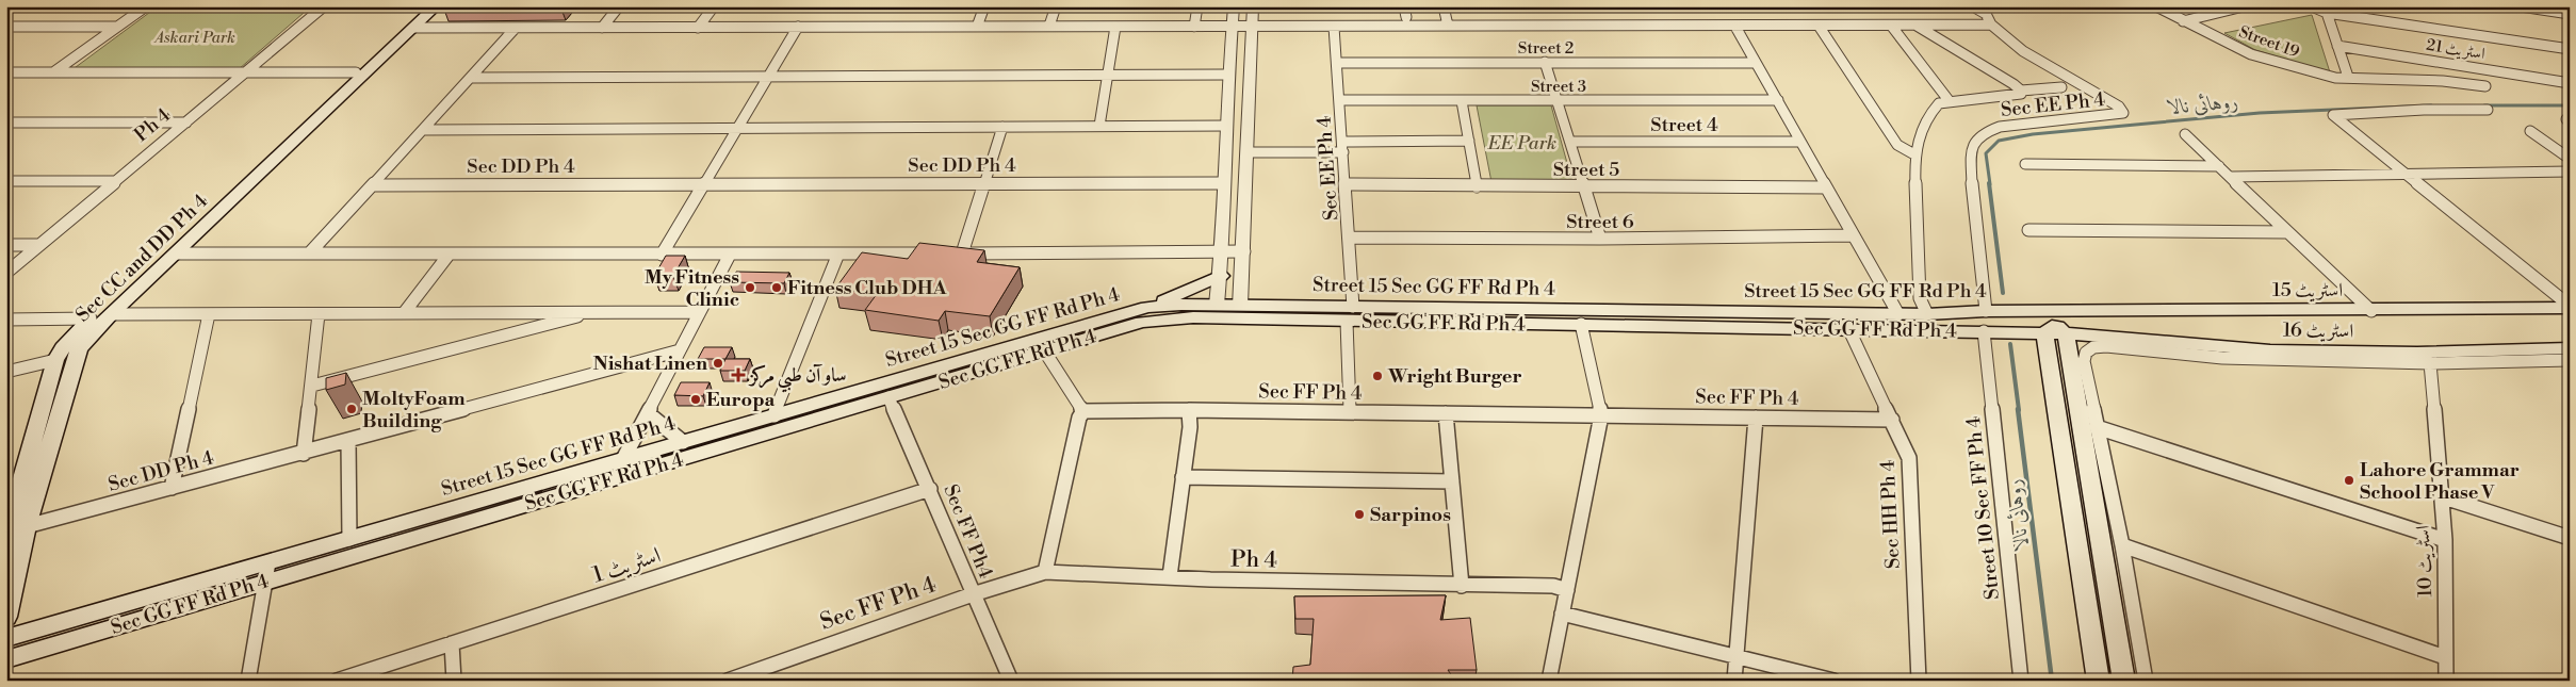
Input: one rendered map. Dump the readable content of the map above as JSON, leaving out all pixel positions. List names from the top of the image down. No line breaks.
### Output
{"streets":{"main road":["Sec CC and DD Ph 4","Street 15 Sec GG FF Rd Ph 4","اسٹریٹ 15","Sec GG FF Rd Ph 4","اسٹریٹ 16"],"street":["Street 19","Street 2","اسٹریٹ 21","Street 3","Sec EE Ph 4","Ph 4","Street 4","Sec DD Ph 4","Street 5","Street 6","Sec FF Ph 4","Street 10 Sec FF Ph 4","Sec HH Ph 4","Sec FF Ph4","اسٹریٹ 10","اسٹریٹ 1"]},"crossings":[["Street 2","Sec EE Ph 4"],["Street 3","Sec EE Ph 4"],["Sec EE Ph 4","Street 5"],["Sec EE Ph 4","Street 6"],["Sec EE Ph 4","Street 15 Sec GG FF Rd Ph 4"],["Sec EE Ph 4","Sec GG FF Rd Ph 4"],["Sec EE Ph 4","Sec FF Ph 4"],["Ph 4","Sec FF Ph 4"],["Sec DD Ph 4","Sec CC and DD Ph 4"],["Street 15 Sec GG FF Rd Ph 4","اسٹریٹ 15"],["Street 15 Sec GG FF Rd Ph 4","Sec GG FF Rd Ph 4"],["Street 15 Sec GG FF Rd Ph 4","اسٹریٹ 16"],["اسٹریٹ 15","Sec GG FF Rd Ph 4"],["اسٹریٹ 15","اسٹریٹ 16"],["Sec GG FF Rd Ph 4","اسٹریٹ 16"],["Sec GG FF Rd Ph 4","Street 10 Sec FF Ph 4"],["Sec GG FF Rd Ph 4","Sec HH Ph 4"],["Sec GG FF Rd Ph 4","Sec FF Ph4"],["اسٹریٹ 16","اسٹریٹ 10"],["Sec FF Ph 4","Sec HH Ph 4"],["Sec FF Ph 4","Sec FF Ph4"],["Sec FF Ph4","اسٹریٹ 1"]],"water":["روہائی نالا"],"parks":["Askari Park","EE Park"],"places":{"other":["My Fitness Clinic","Fitness Club DHA","Nishat Linen","Wright Burger","Europa","MoltyFoam Building","Lahore Grammar School Phase V","Sarpinos"],"health":["ساو آن طبي مرکز"]}}
